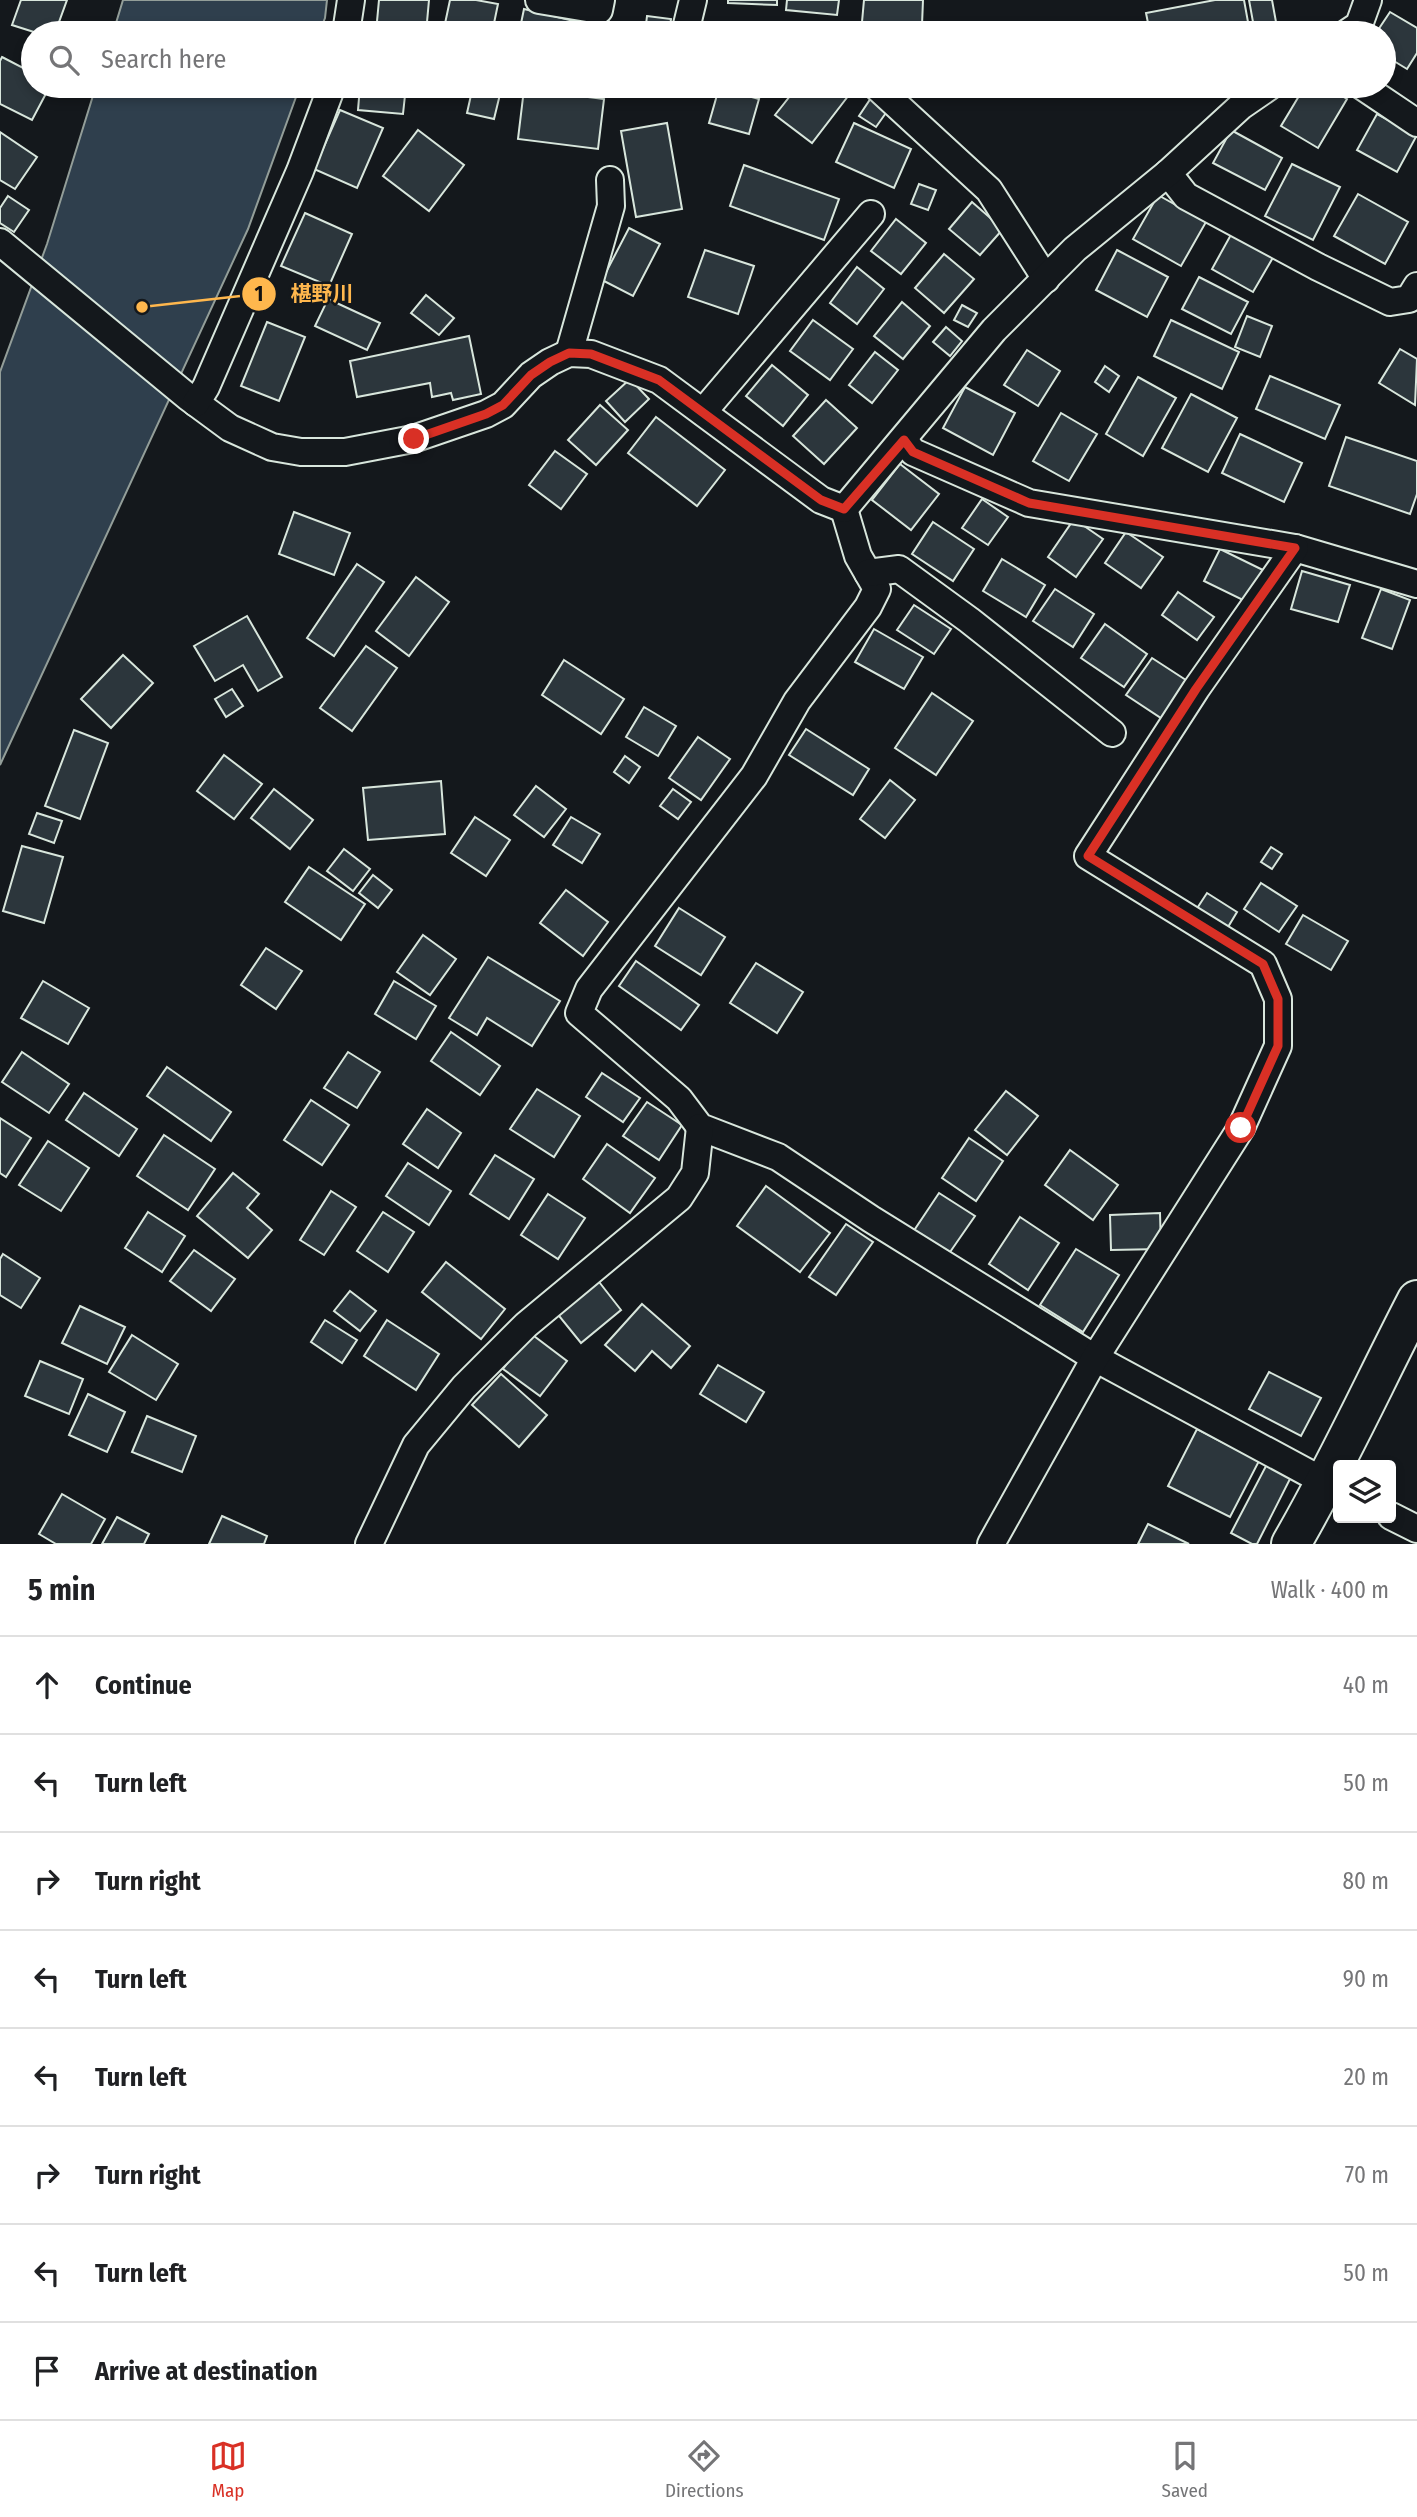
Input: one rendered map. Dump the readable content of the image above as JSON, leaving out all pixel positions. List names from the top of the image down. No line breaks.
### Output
{"places":["椹野川"],"page":{"search":"Search here","heading":["5 min","Walk · 400 m"],"list":[["Continue","40 m"],["Turn left","50 m"],["Turn right","80 m"],["Turn left","90 m"],["Turn left","20 m"],["Turn right","70 m"],["Turn left","50 m"],"Arrive at destination"],"nav":["Map","Directions","Saved"]}}
